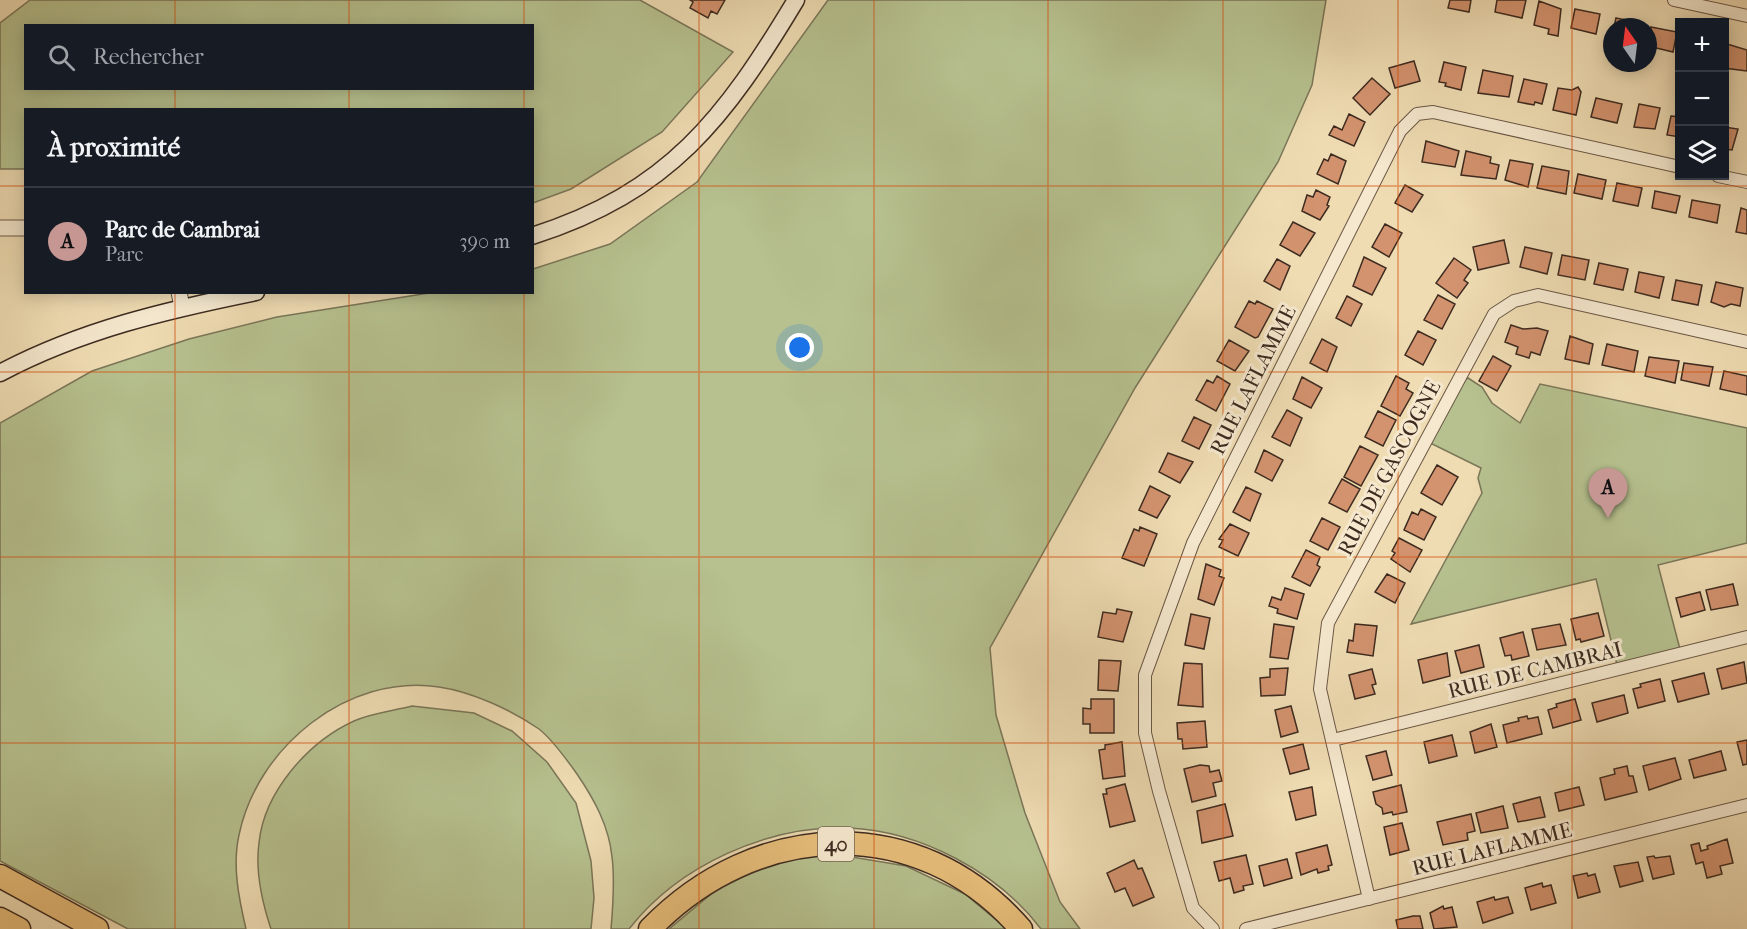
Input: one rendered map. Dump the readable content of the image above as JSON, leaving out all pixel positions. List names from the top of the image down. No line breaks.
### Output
{"streets":{"highway":["40"],"street":["RUE LAFLAMME","RUE DE GASCOGNE","RUE DE CAMBRAI"]},"crossings":[["RUE LAFLAMME","RUE DE GASCOGNE"],["RUE DE GASCOGNE","RUE DE CAMBRAI"]],"north":"top","page":{"map_buttons":["+","−"],"search":"Rechercher","heading":"À proximité","list":[{"mark":"A","name":"Parc de Cambrai","note":"Parc","value":"390 m"}],"pins":"A"}}
